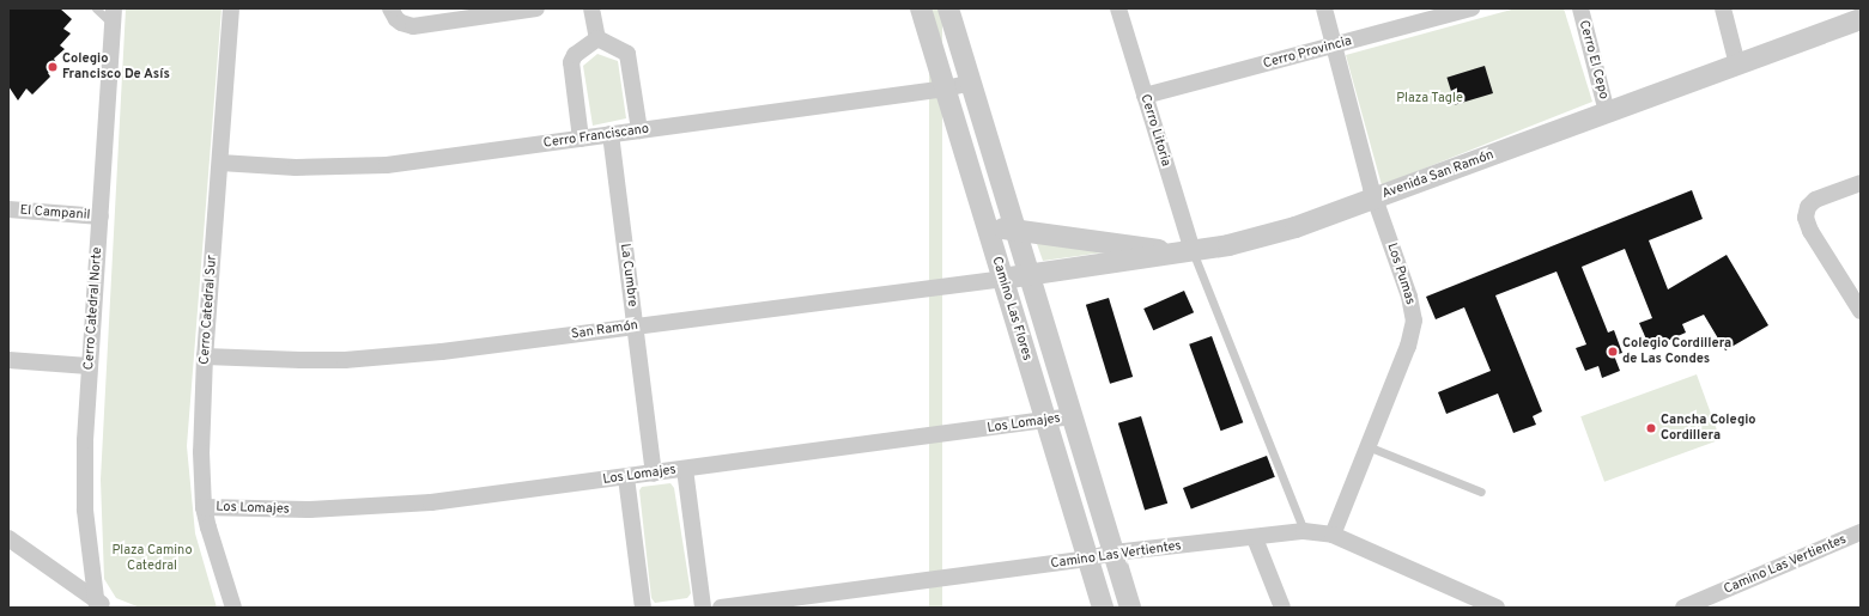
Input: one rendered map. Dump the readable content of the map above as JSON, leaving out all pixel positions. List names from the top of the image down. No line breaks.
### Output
{"streets":{"street":["Cerro Provincia","Cerro El Cepo","Cerro Litoria","Cerro Franciscano","Avenida San Ramón","El Campanil","Los Pumas","La Cumbre","Cerro Catedral Norte","Camino Las Flores","Cerro Catedral Sur","San Ramón","Los Lomajes","Camino Las Vertientes"]},"crossings":[["Cerro Provincia","Cerro Litoria"],["Cerro Provincia","Los Pumas"],["Cerro El Cepo","Avenida San Ramón"],["Cerro Litoria","Avenida San Ramón"],["Cerro Franciscano","La Cumbre"],["Cerro Franciscano","Camino Las Flores"],["Cerro Franciscano","Cerro Catedral Sur"],["Avenida San Ramón","Los Pumas"],["Avenida San Ramón","Camino Las Flores"],["Avenida San Ramón","San Ramón"],["El Campanil","Cerro Catedral Norte"],["Los Pumas","Camino Las Vertientes"],["La Cumbre","San Ramón"],["La Cumbre","Los Lomajes"],["Camino Las Flores","San Ramón"],["Camino Las Flores","Los Lomajes"],["Camino Las Flores","Camino Las Vertientes"],["Cerro Catedral Sur","San Ramón"],["Cerro Catedral Sur","Los Lomajes"]],"parks":["Plaza Tagle","Plaza Camino Catedral"],"places":["Colegio Francisco De Asís","Colegio Cordillera de Las Condes","Cancha Colegio Cordillera"]}
